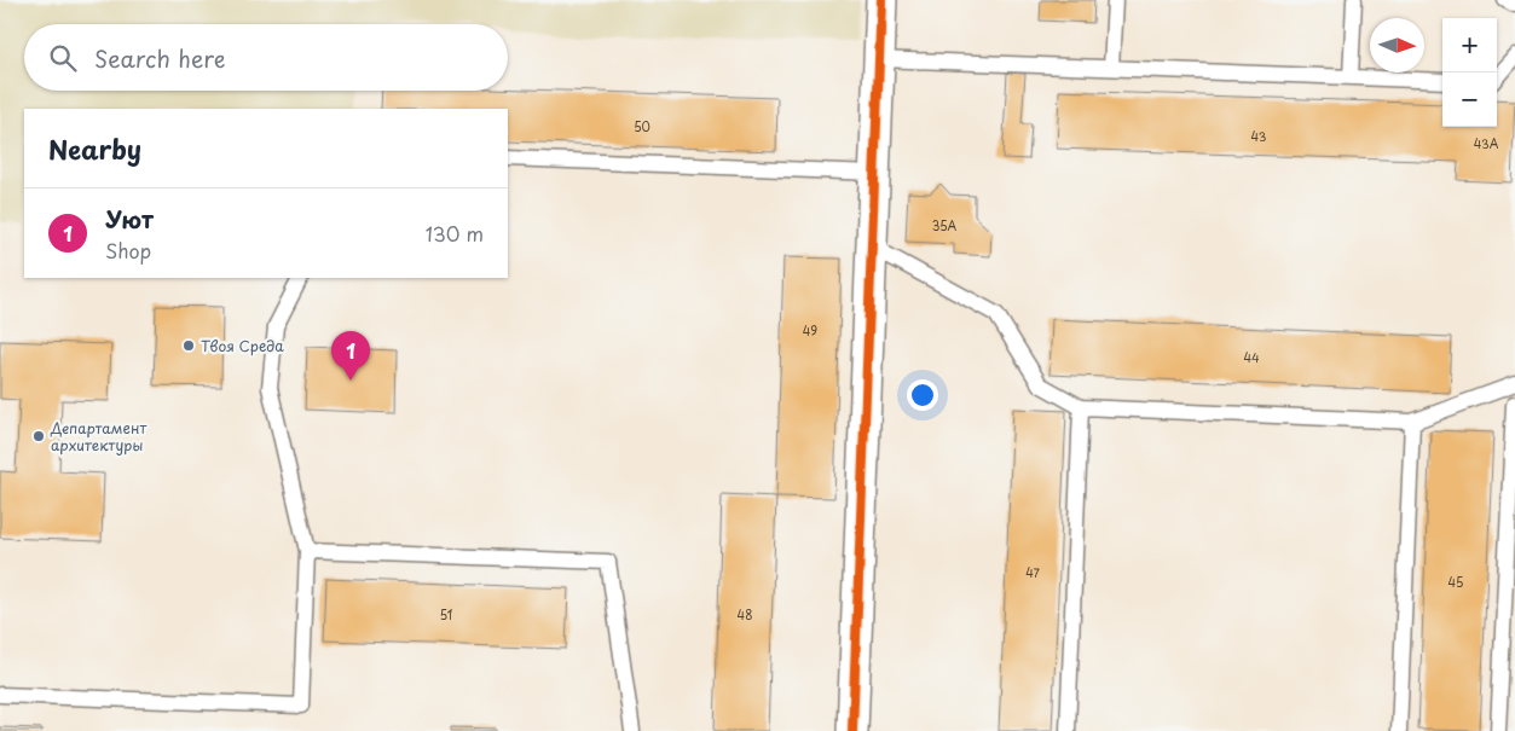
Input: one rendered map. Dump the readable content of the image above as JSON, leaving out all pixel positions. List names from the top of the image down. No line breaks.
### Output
{"places":["Твоя Среда","Департамент архитектуры"],"house_numbers":["50","43","43А","35А","49","44","47","45","51","48"],"north":"right","page":{"map_buttons":["+","−"],"search":"Search here","heading":"Nearby","list":[{"mark":"1","name":"Уют","note":"Shop","value":"130 m"}],"pins":"1"}}
